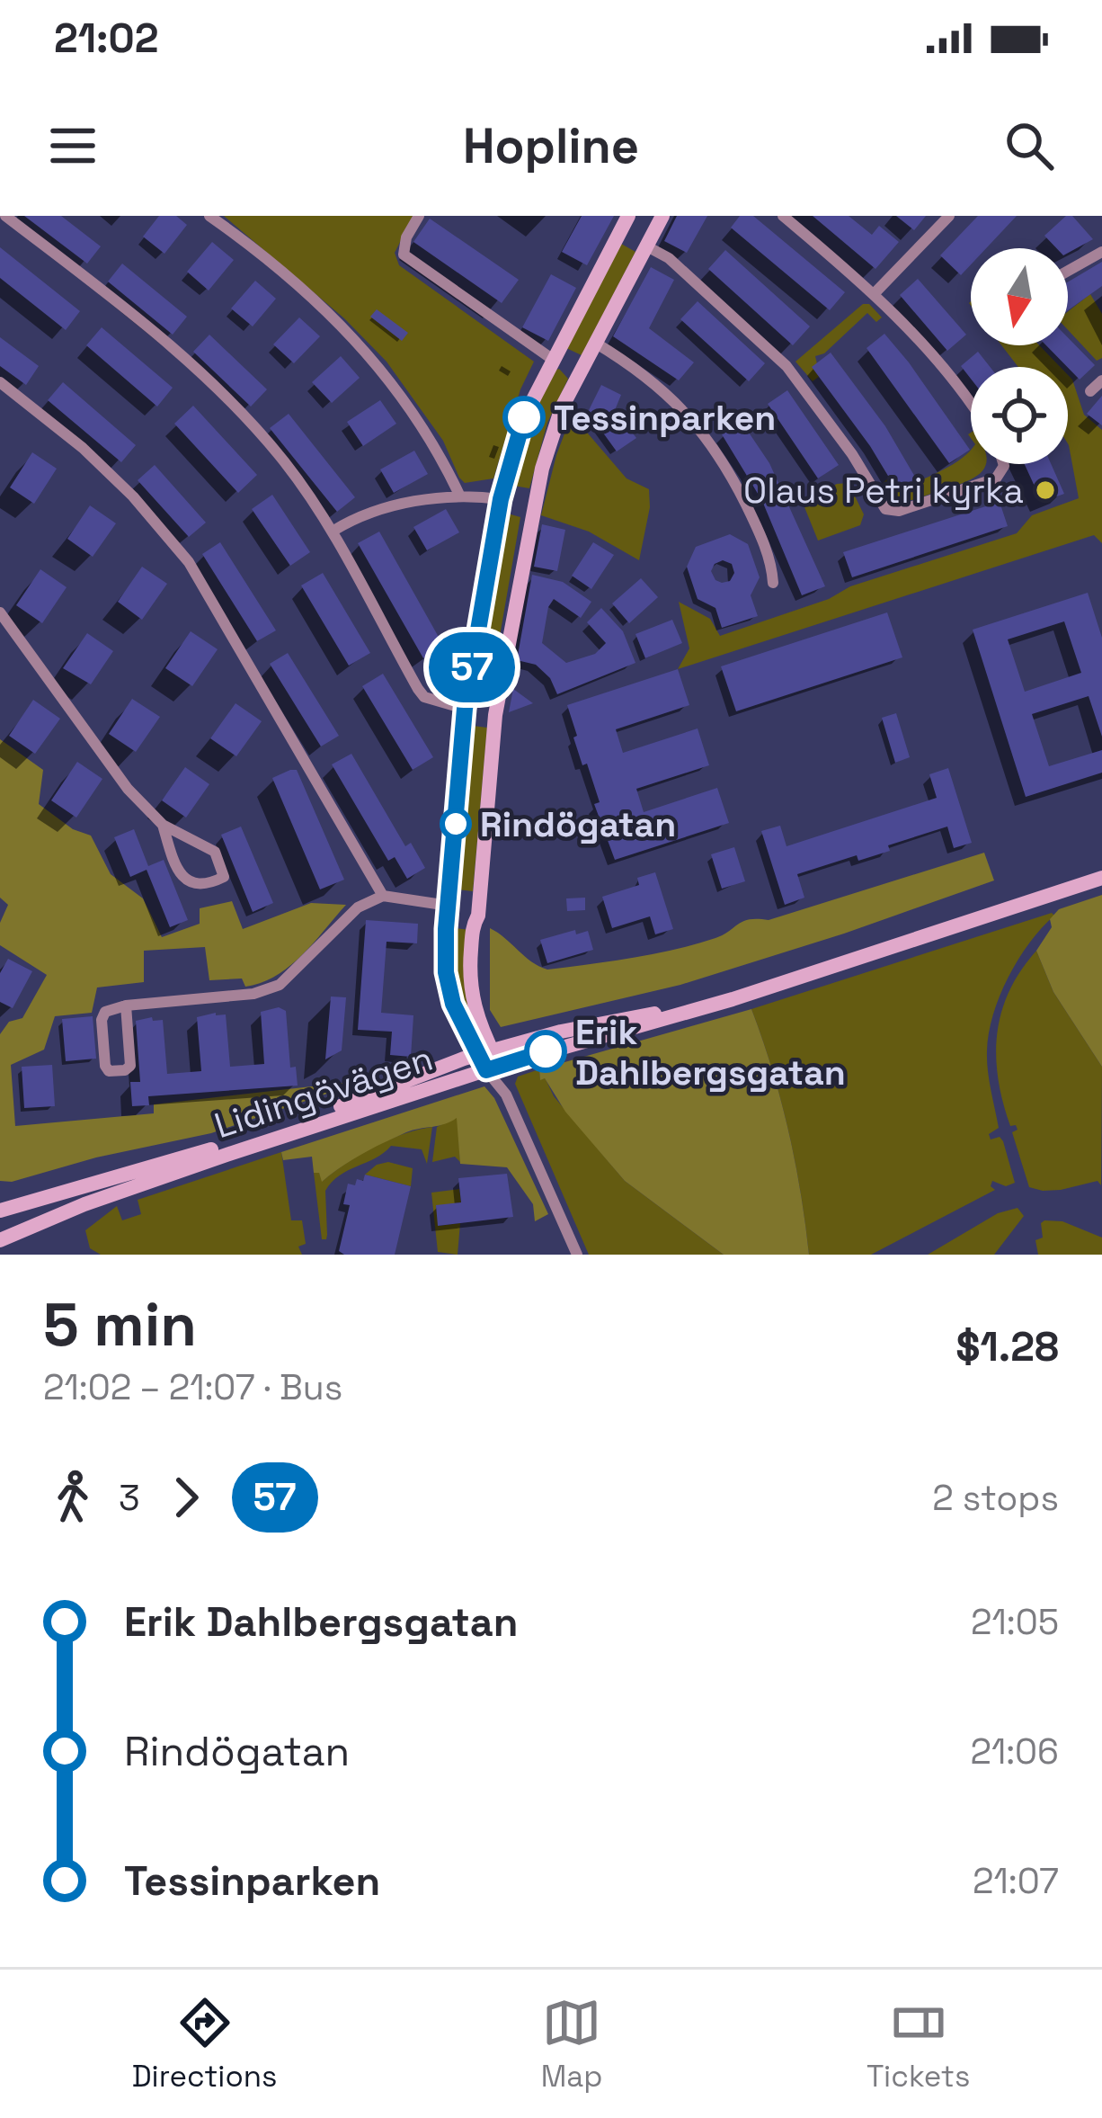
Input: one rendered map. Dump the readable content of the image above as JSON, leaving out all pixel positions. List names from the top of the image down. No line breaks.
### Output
{"streets":{"main road":["Lidingövägen"]},"places":["Tessinparken","Olaus Petri kyrka","Rindögatan","Erik Dahlbergsgatan"],"lines":["bus line 57"],"north":"bottom","page":{"status":"21:02","header":"Hopline","on_map":"57","heading":["5 min","21:02 – 21:07 · Bus","$1.28"],"legs":["3","57","2 stops"],"list":[{"name":"Erik Dahlbergsgatan","value":"21:05"},{"name":"Rindögatan","value":"21:06"},{"name":"Tessinparken","value":"21:07"}],"tabs":["Directions","Map","Tickets"]}}
